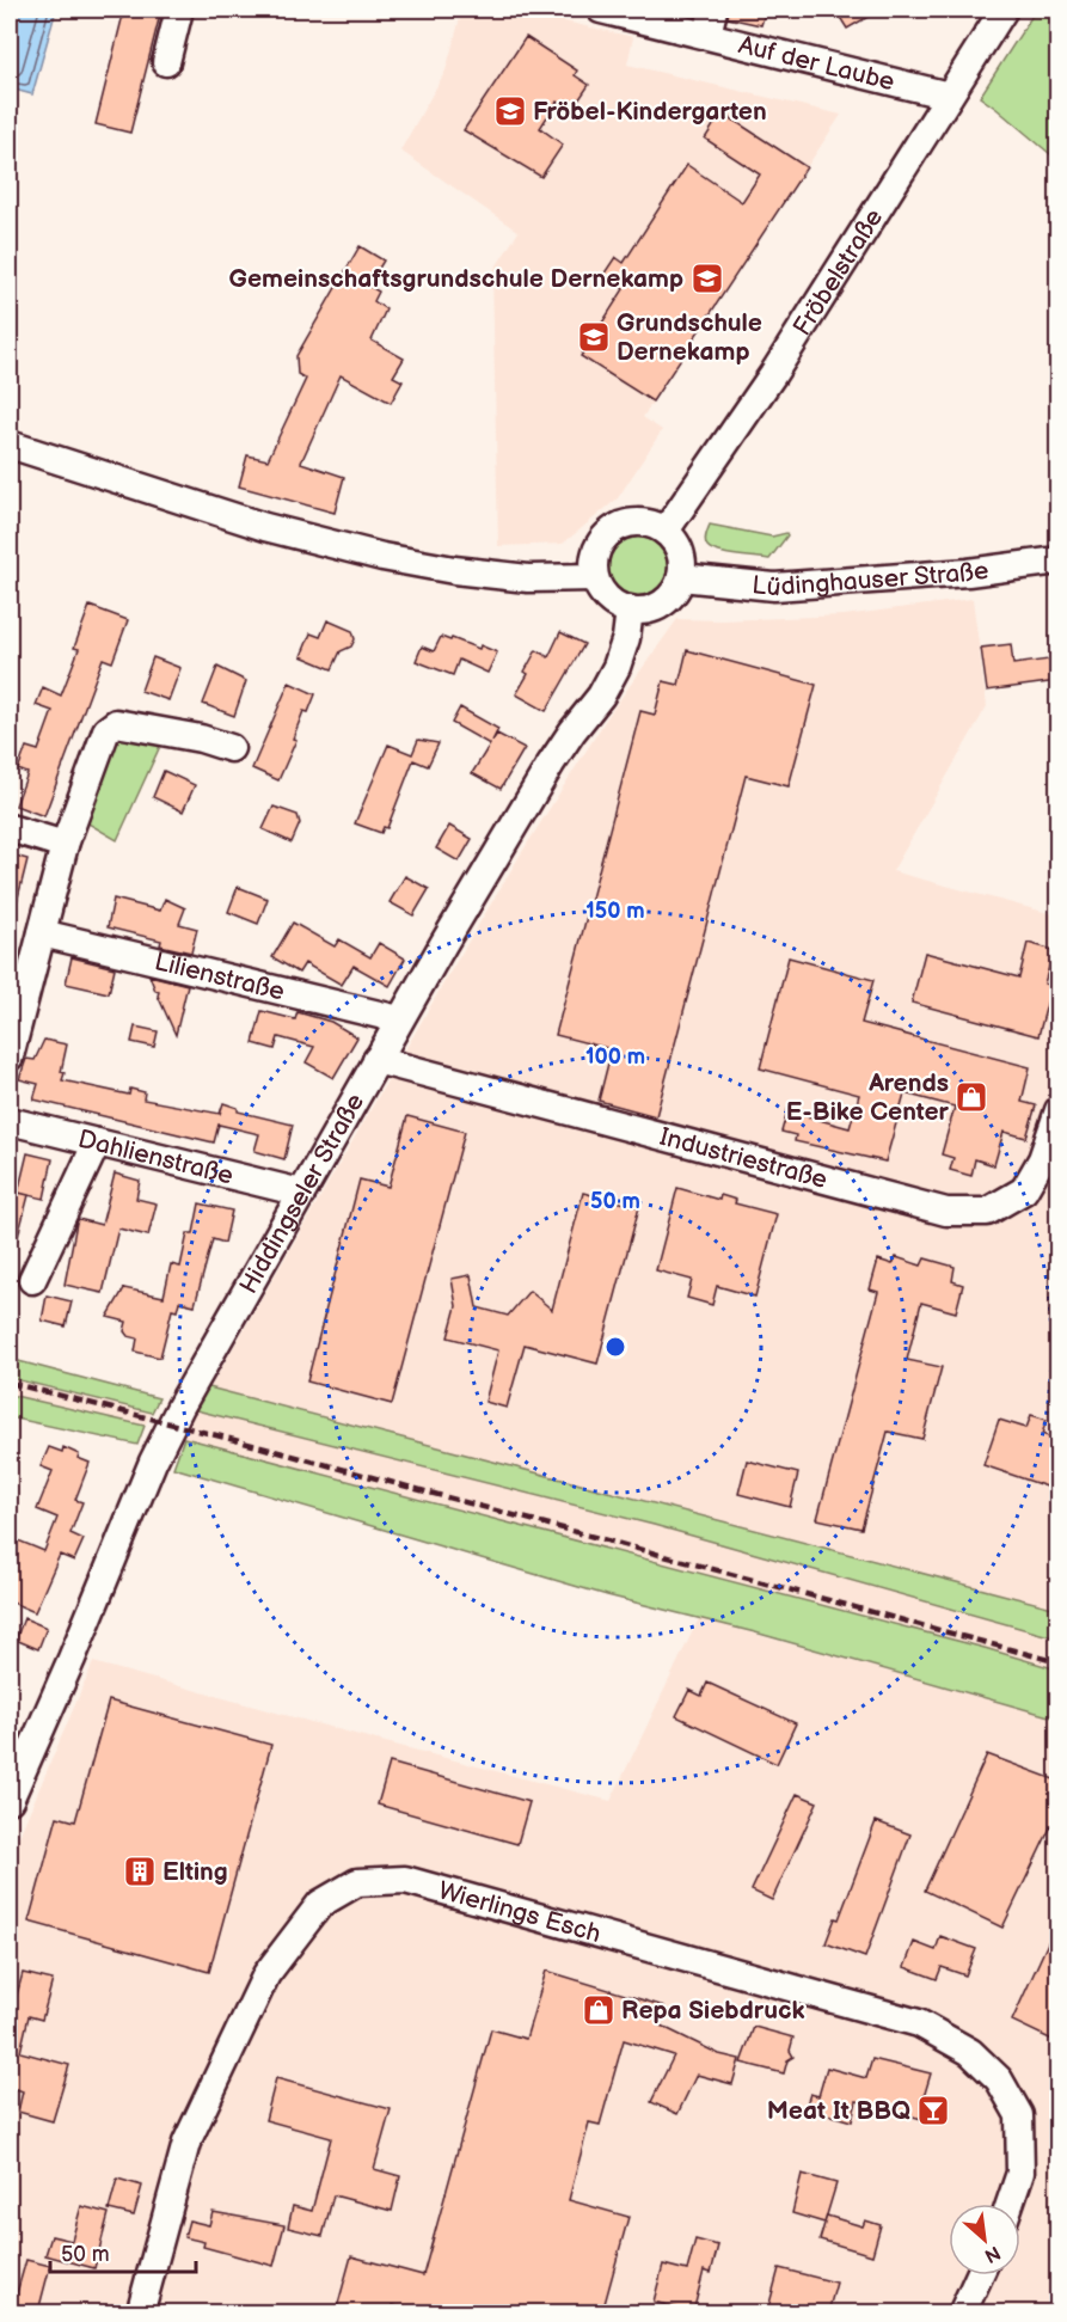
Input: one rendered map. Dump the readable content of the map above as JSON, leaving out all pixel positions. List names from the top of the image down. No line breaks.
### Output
{"streets":{"street":["Auf der Laube","Fröbelstraße","Lüdinghauser Straße","Lilienstraße","Dahlienstraße","Industriestraße","Hiddingseler Straße","Wierlings Esch"]},"crossings":[["Auf der Laube","Fröbelstraße"],["Fröbelstraße","Lüdinghauser Straße"],["Fröbelstraße","Hiddingseler Straße"],["Lüdinghauser Straße","Hiddingseler Straße"],["Lilienstraße","Hiddingseler Straße"],["Dahlienstraße","Hiddingseler Straße"],["Industriestraße","Hiddingseler Straße"]],"places":{"school or university":["Fröbel-Kindergarten","Gemeinschaftsgrundschule Dernekamp","Grundschule Dernekamp"],"shop":["Arends E-Bike Center","Repa Siebdruck"],"building":["Elting"],"bar":["Meat It BBQ"]},"scale_bar":"50 m","north":"bottom right","rings":["150 m","100 m","50 m"]}
